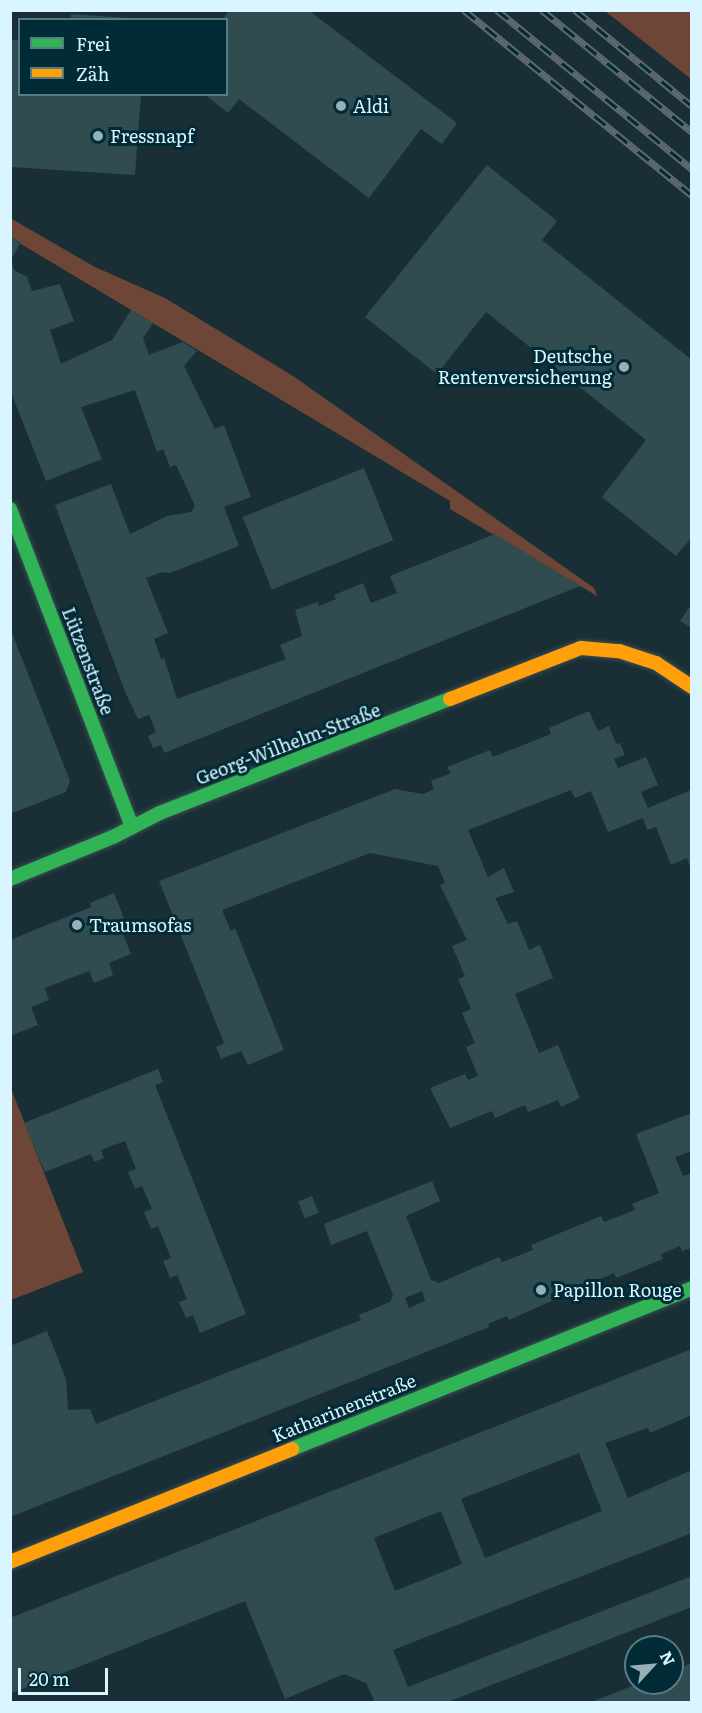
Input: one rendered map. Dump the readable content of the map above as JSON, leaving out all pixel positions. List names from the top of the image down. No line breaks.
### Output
{"streets":{"street":["Lützenstraße","Georg-Wilhelm-Straße","Katharinenstraße"]},"crossings":[["Lützenstraße","Georg-Wilhelm-Straße"]],"places":["Aldi","Fressnapf","Deutsche Rentenversicherung","Traumsofas","Papillon Rouge"],"legend":["Frei","Zäh"],"scale_bar":"20 m","north":"top right"}
